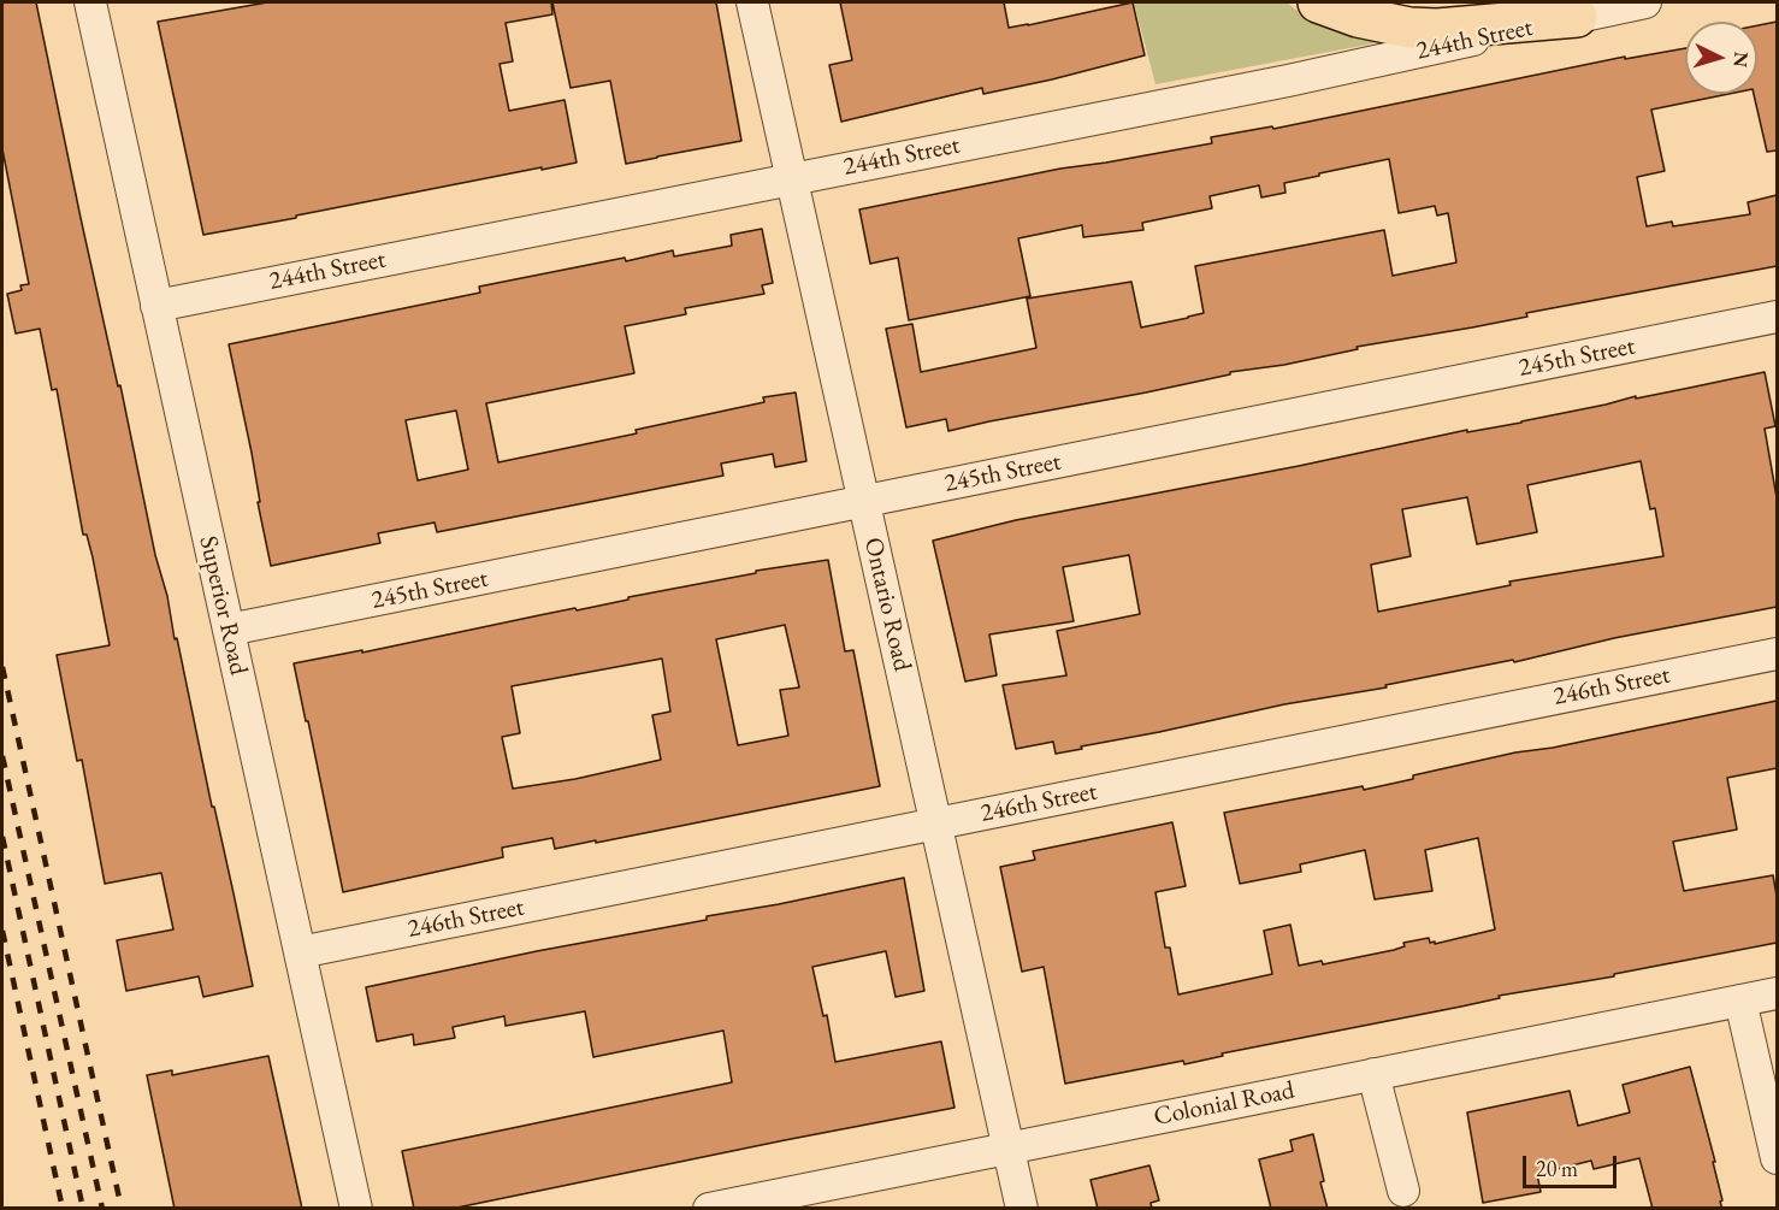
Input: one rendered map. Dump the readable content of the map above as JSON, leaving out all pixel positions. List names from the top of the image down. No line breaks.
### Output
{"streets":{"street":["244th Street","245th Street","Ontario Road","Superior Road","246th Street","Colonial Road"]},"crossings":[["244th Street","Ontario Road"],["244th Street","Superior Road"],["245th Street","Ontario Road"],["245th Street","Superior Road"],["Ontario Road","246th Street"],["Ontario Road","Colonial Road"],["Superior Road","246th Street"]],"scale_bar":"20 m","north":"right"}
